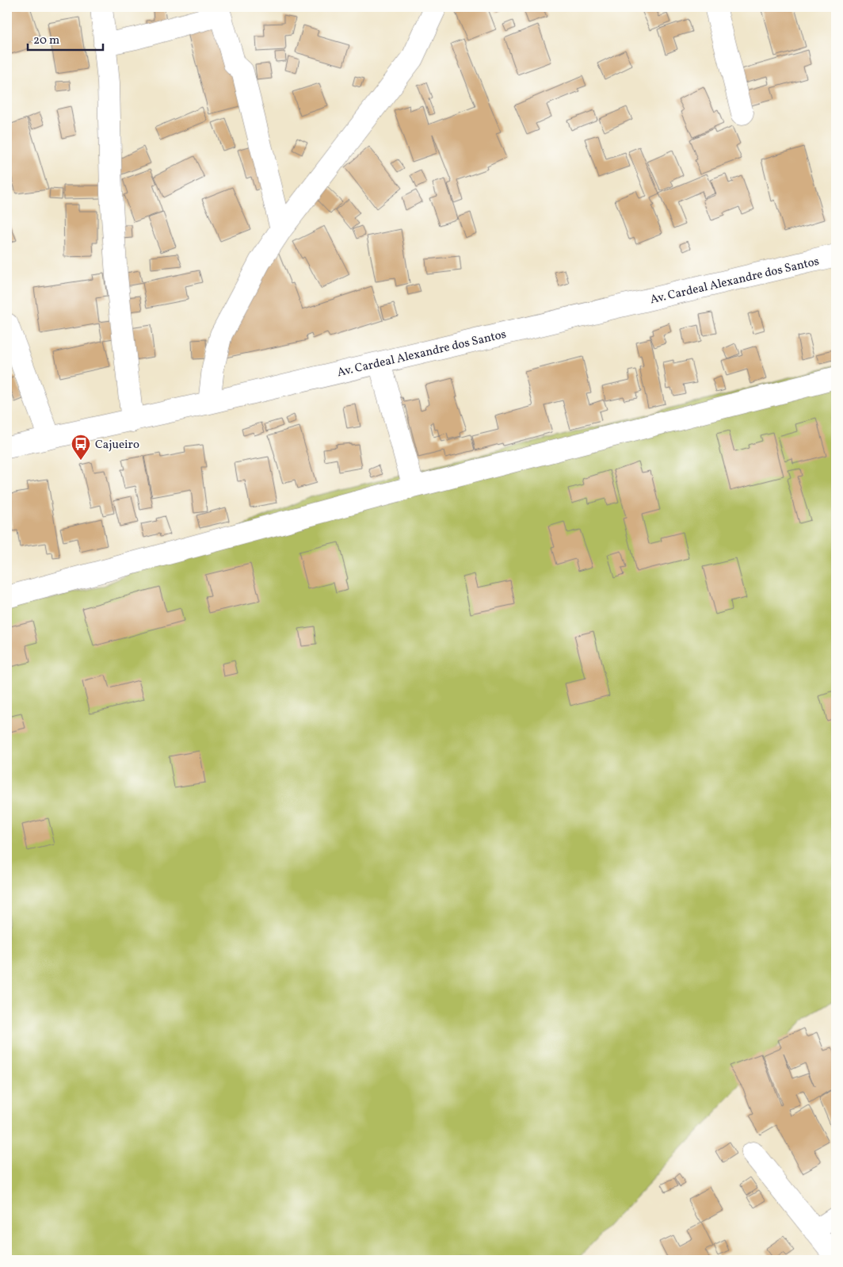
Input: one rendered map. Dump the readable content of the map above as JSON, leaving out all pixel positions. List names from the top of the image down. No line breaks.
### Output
{"streets":{"street":["Av. Cardeal Alexandre dos Santos"]},"places":{"bus stop":["Cajueiro"]},"scale_bar":"20 m"}
